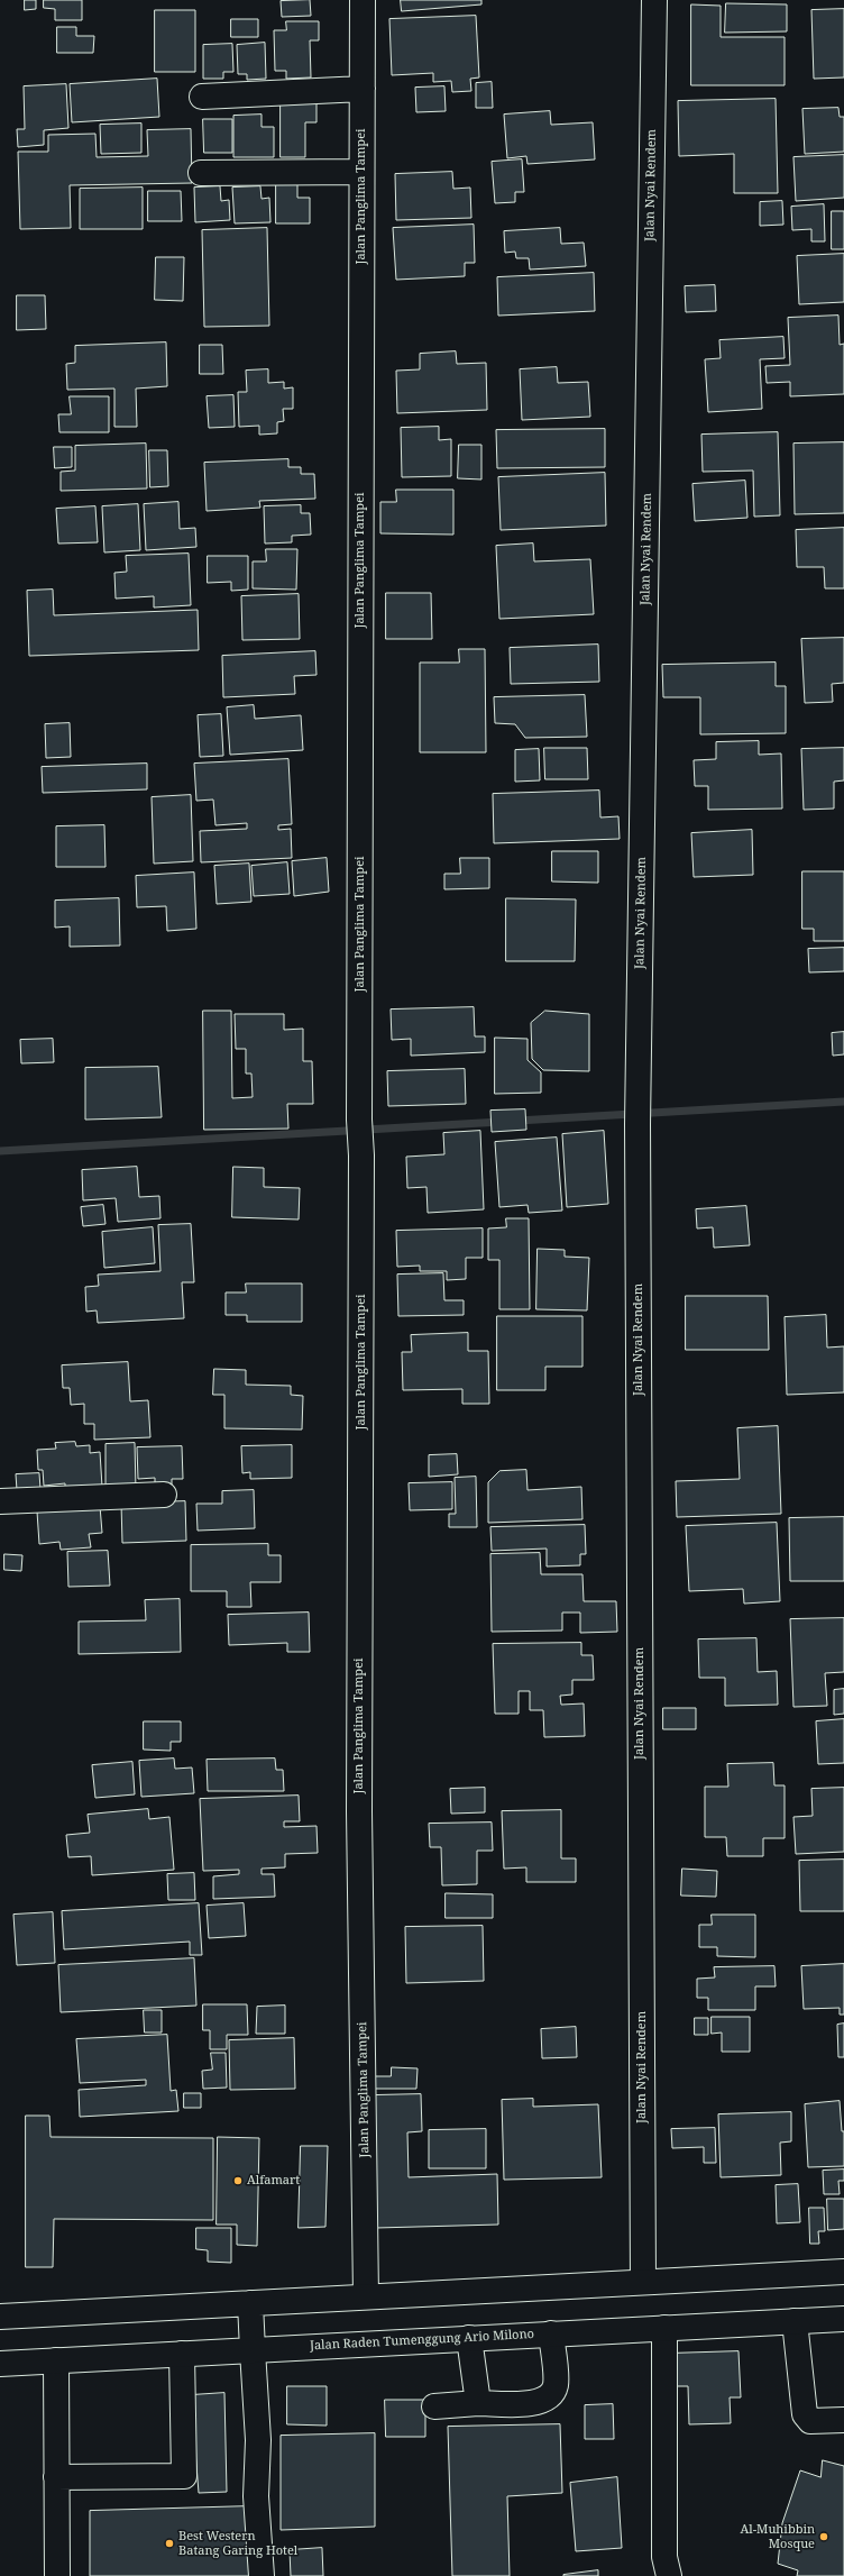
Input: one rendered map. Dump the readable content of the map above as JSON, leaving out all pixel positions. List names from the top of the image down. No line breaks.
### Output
{"streets":{"main road":["Jalan Nyai Rendem","Jalan Panglima Tampei","Jalan Raden Tumenggung Ario Milono"]},"places":["Alfamart","Al-Muhibbin Mosque","Best Western Batang Garing Hotel"]}
